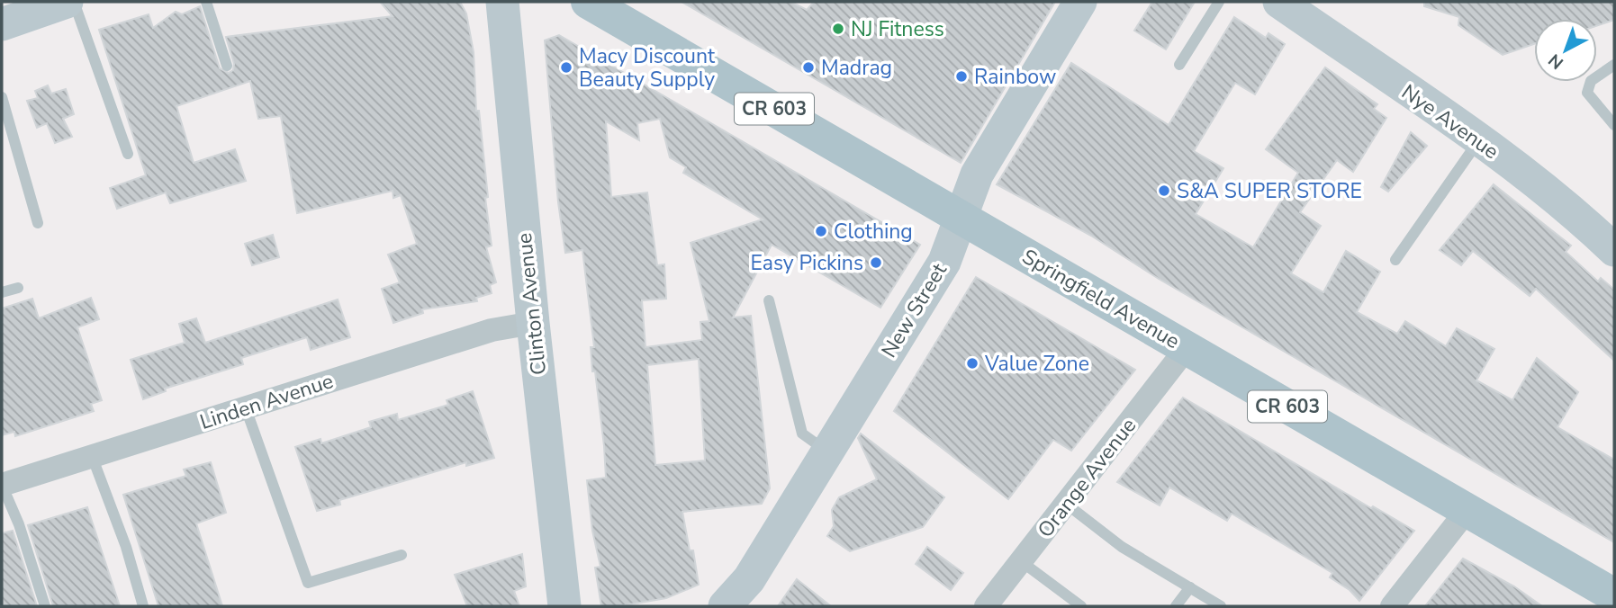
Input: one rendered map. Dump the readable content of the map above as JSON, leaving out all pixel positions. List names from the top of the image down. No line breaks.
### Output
{"streets":{"main road":["CR 603","Nye Avenue","Springfield Avenue","Clinton Avenue","New Street"],"street":["Linden Avenue","Orange Avenue"]},"crossings":[["Springfield Avenue","New Street"],["Springfield Avenue","Orange Avenue"],["Clinton Avenue","Linden Avenue"]],"places":["NJ Fitness","Macy Discount Beauty Supply","Madrag","Rainbow","S&A SUPER STORE","Clothing","Easy Pickins","Value Zone"],"north":"bottom left"}
